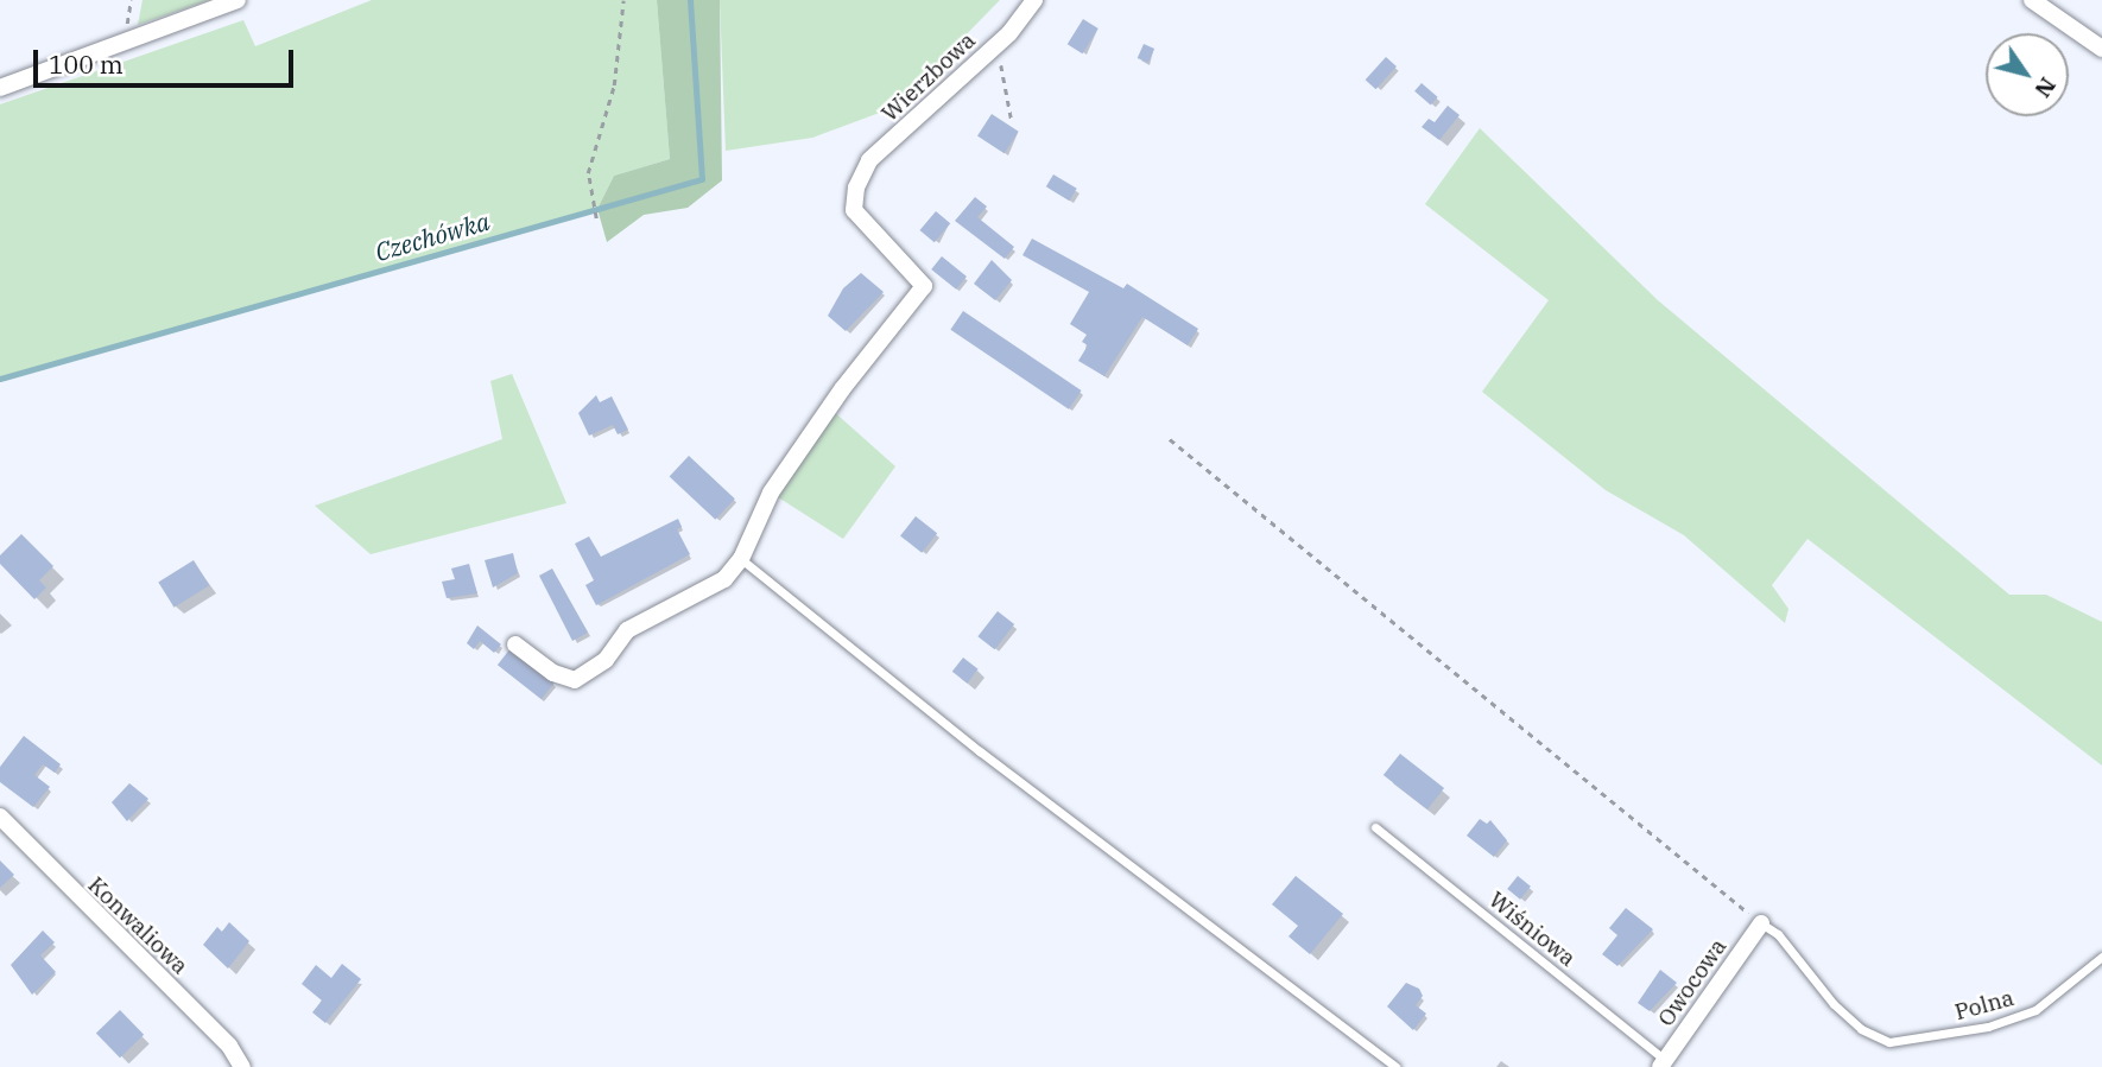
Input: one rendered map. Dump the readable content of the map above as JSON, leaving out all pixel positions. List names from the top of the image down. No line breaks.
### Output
{"streets":{"street":["Wierzbowa","Konwaliowa","Owocowa"],"lane":["Wiśniowa","Polna"]},"crossings":[["Wiśniowa","Owocowa"],["Owocowa","Polna"]],"water":["Czechówka"],"scale_bar":"100 m","north":"bottom right"}
